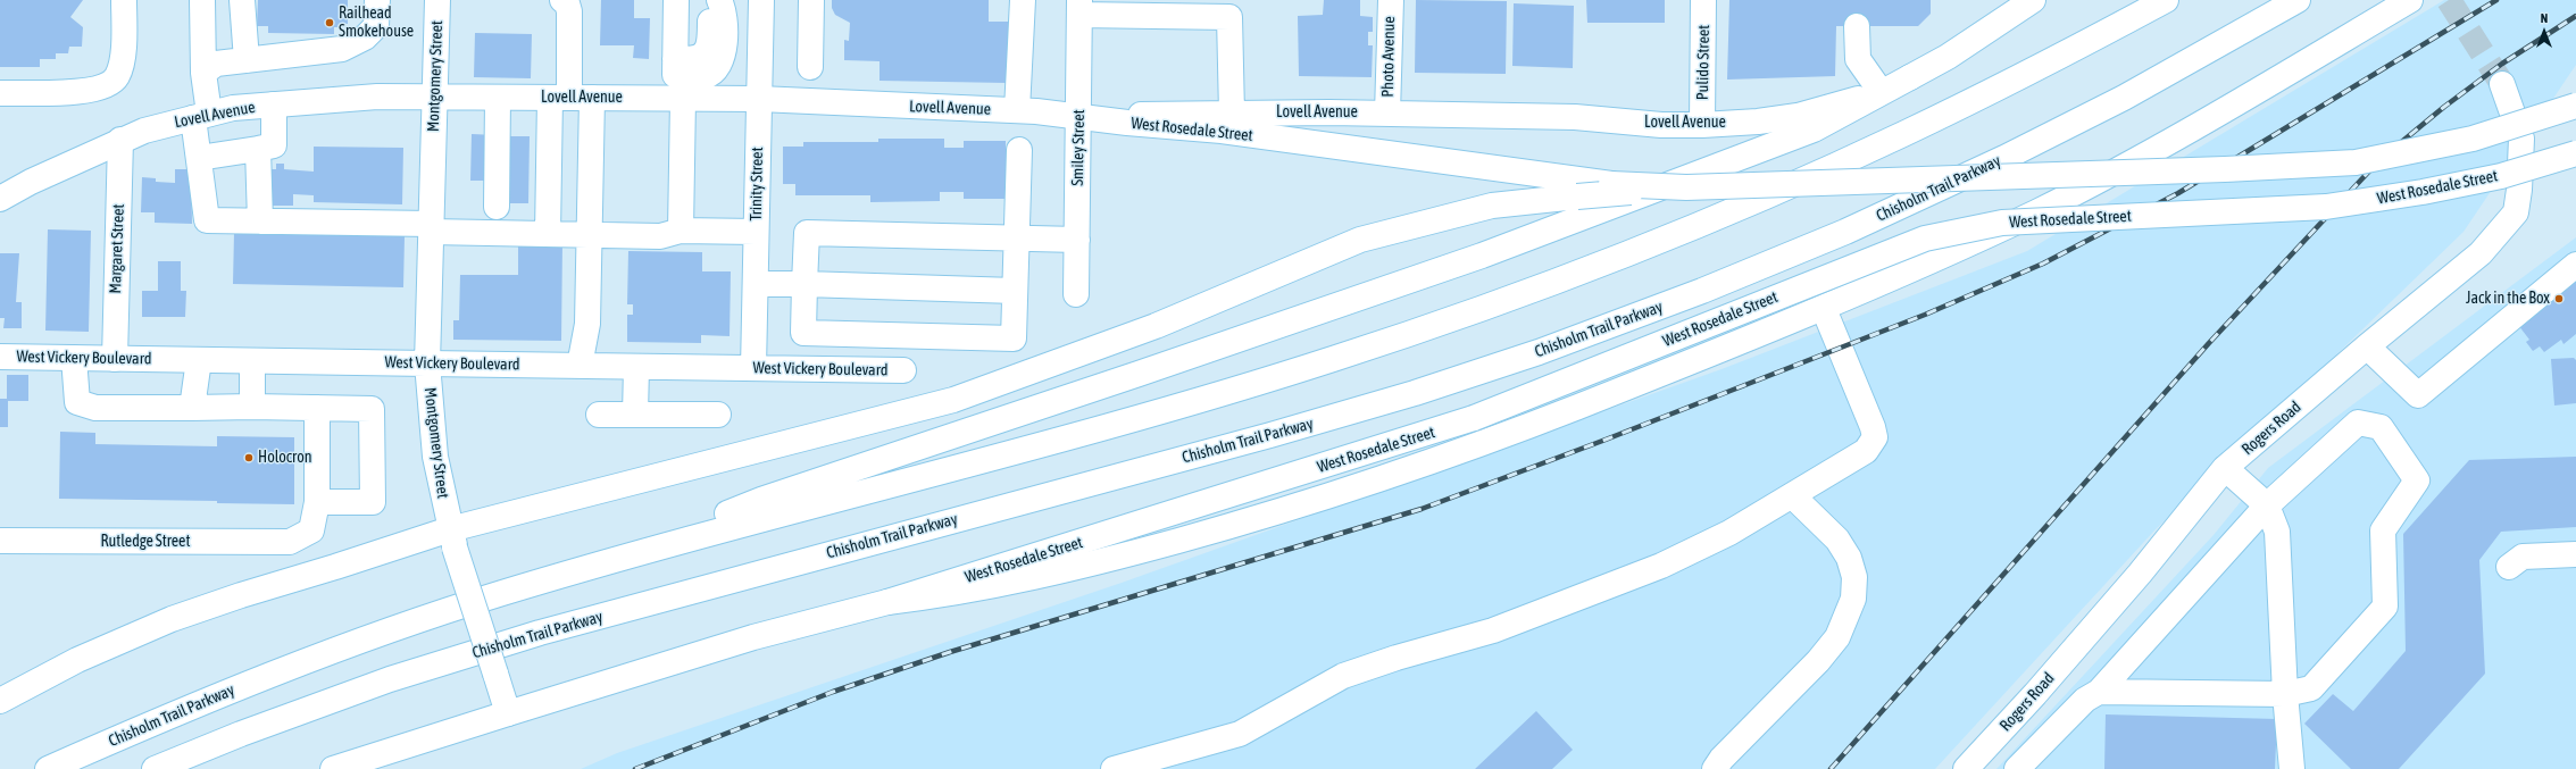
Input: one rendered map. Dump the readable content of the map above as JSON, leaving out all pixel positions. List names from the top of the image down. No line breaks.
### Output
{"streets":{"main road":["Photo Avenue","Pulido Street","Montgomery Street","Lovell Avenue","West Rosedale Street","Smiley Street","Trinity Street","Chisholm Trail Parkway","Margaret Street","West Vickery Boulevard","Rogers Road","Rutledge Street"]},"crossings":[["Photo Avenue","Lovell Avenue"],["Pulido Street","Lovell Avenue"],["Montgomery Street","Lovell Avenue"],["Montgomery Street","West Vickery Boulevard"],["Lovell Avenue","West Rosedale Street"],["Lovell Avenue","Smiley Street"],["Lovell Avenue","Trinity Street"],["Lovell Avenue","Margaret Street"],["West Rosedale Street","Smiley Street"],["Trinity Street","West Vickery Boulevard"],["Margaret Street","West Vickery Boulevard"]],"places":["Railhead Smokehouse","Jack in the Box","Holocron"],"north":"top"}
